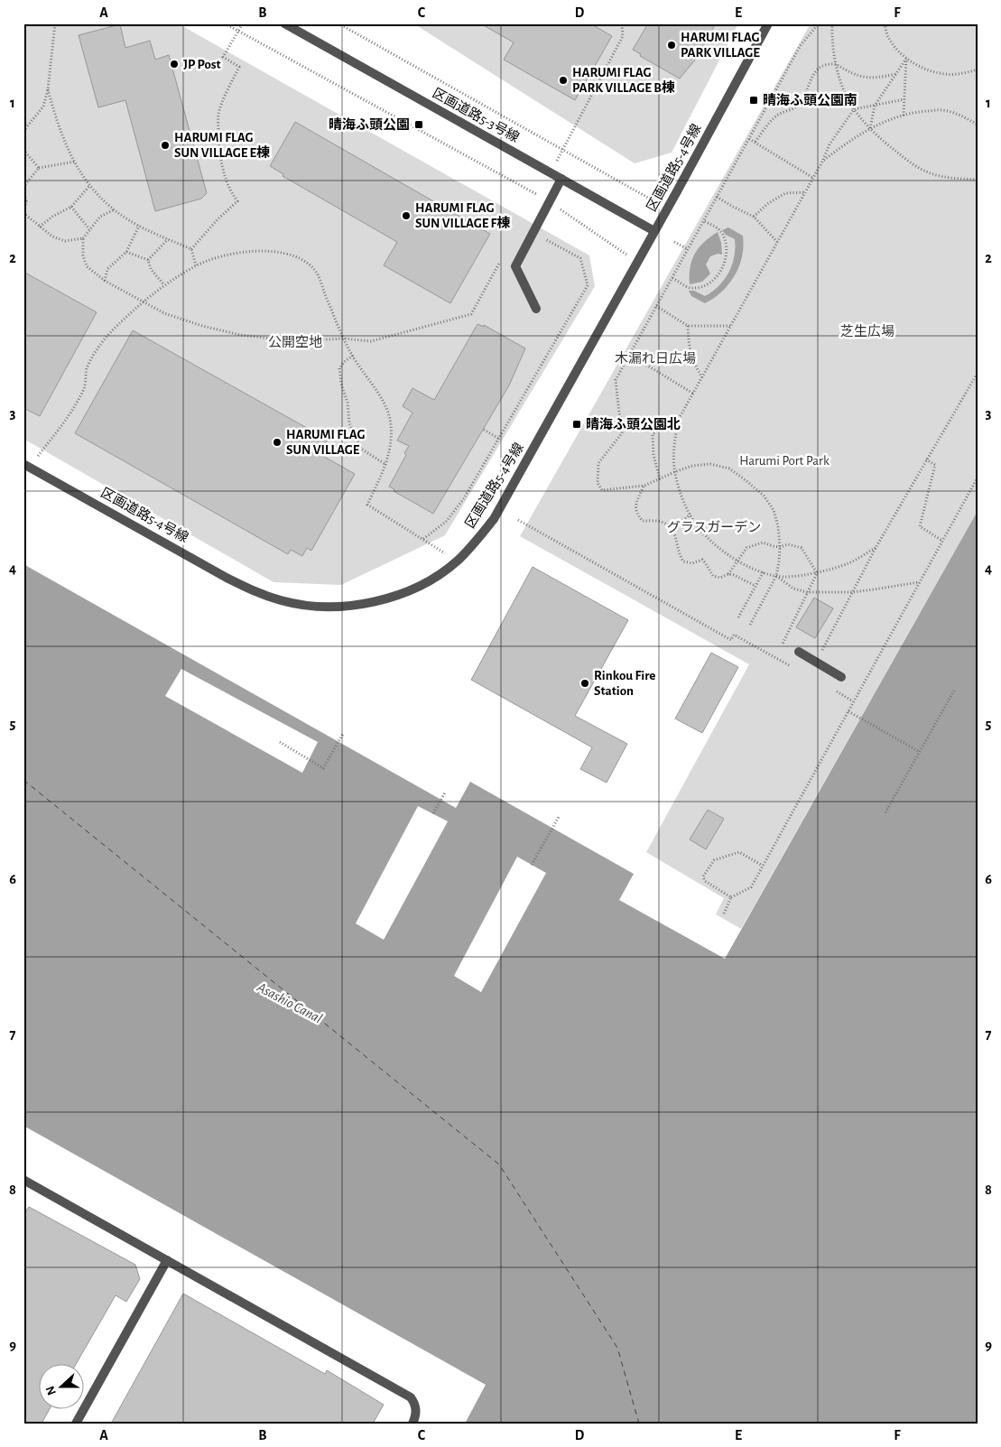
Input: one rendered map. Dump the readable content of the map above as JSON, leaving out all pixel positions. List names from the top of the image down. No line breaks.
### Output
{"streets":{"street":["区画道路5-3号線","区画道路5-4号線"]},"crossings":[["区画道路5-3号線","区画道路5-4号線"]],"water":["Asashio Canal"],"parks":["芝生広場","公開空地","木漏れ日広場","Harumi Port Park","グラスガーデン"],"places":{"other":["HARUMI FLAG PARK VILLAGE","JP Post","HARUMI FLAG PARK VILLAGE B棟","HARUMI FLAG SUN VILLAGE E棟","HARUMI FLAG SUN VILLAGE F棟","HARUMI FLAG SUN VILLAGE","Rinkou Fire Station"],"transit":["晴海ふ頭公園南","晴海ふ頭公園","晴海ふ頭公園北"]},"north":"left","grid":{"columns":["A","B","C","D","E","F"],"rows":["1","2","3","4","5","6","7","8","9"]}}
